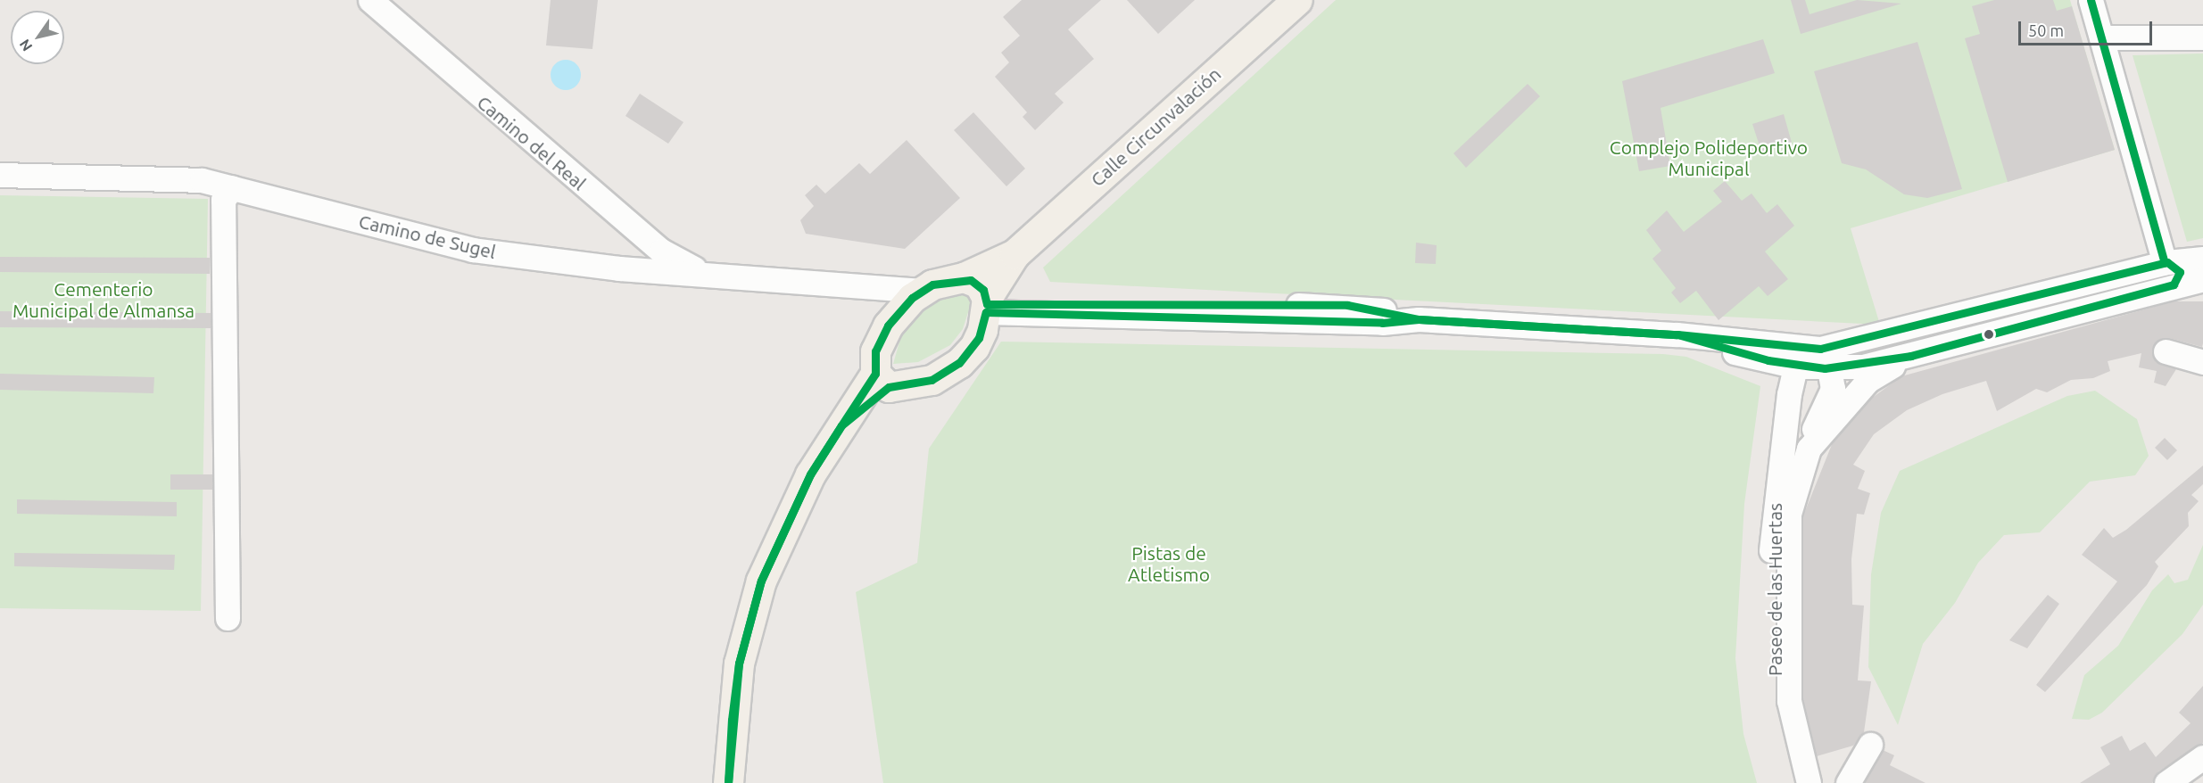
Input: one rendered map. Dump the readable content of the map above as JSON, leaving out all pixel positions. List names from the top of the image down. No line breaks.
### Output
{"streets":{"main road":["Calle Circunvalación"],"street":["Camino del Real","Camino de Sugel","Paseo de las Huertas"]},"crossings":[["Camino del Real","Camino de Sugel"]],"parks":["Complejo Polideportivo Municipal","Cementerio Municipal de Almansa","Pistas de Atletismo"],"scale_bar":"50 m","north":"bottom left"}
